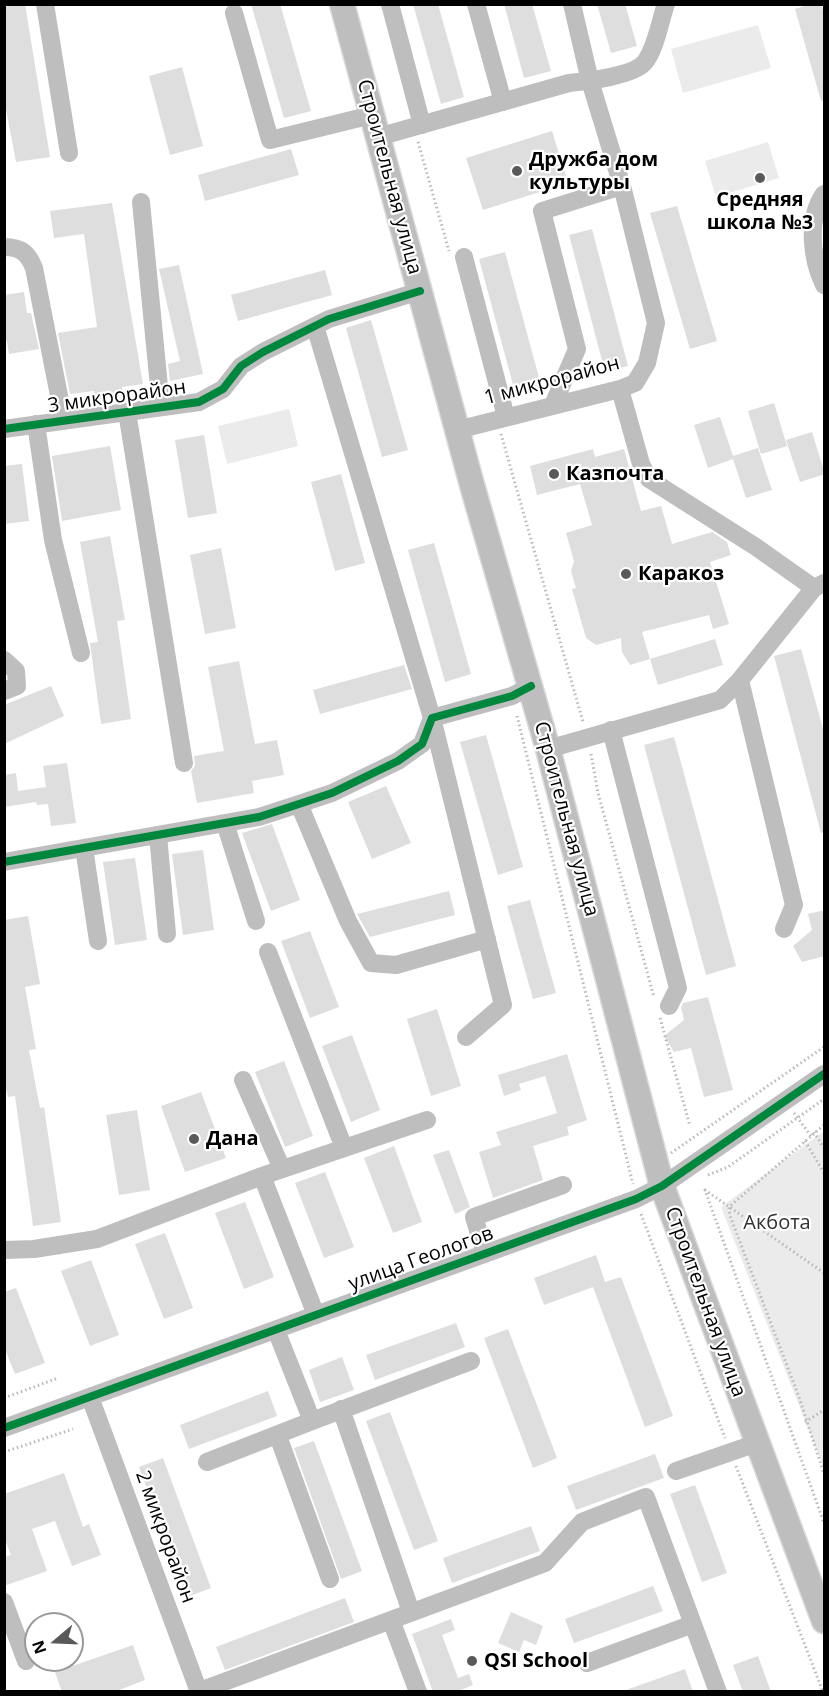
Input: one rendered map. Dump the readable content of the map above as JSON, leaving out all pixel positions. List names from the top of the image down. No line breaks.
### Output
{"streets":{"main road":["Строительная улица"],"street":["1 микрорайон","3 микрорайон","улица Геологов","2 микрорайон"]},"crossings":[["Строительная улица","1 микрорайон"],["Строительная улица","3 микрорайон"],["Строительная улица","улица Геологов"],["улица Геологов","2 микрорайон"]],"parks":["Акбота"],"places":["Дружба дом культуры","Средняя школа №3","Казпочта","Каракоз","Дана","QSI School"],"north":"left"}
